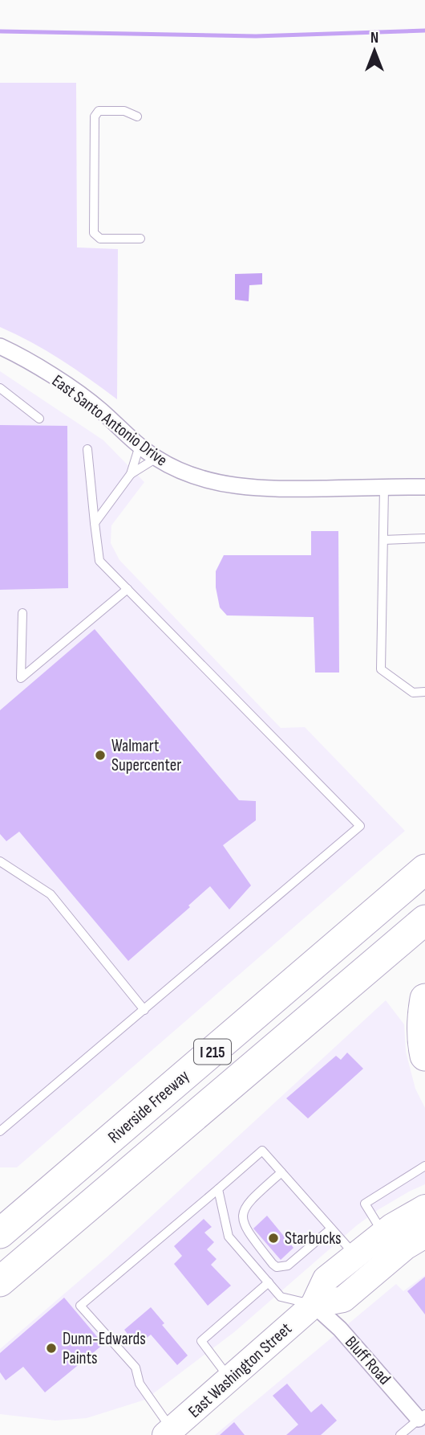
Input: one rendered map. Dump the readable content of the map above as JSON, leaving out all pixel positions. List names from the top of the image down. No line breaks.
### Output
{"streets":{"highway":["I 215","Riverside Freeway"],"main road":["East Washington Street"],"street":["East Santo Antonio Drive","Bluff Road"]},"crossings":[["Bluff Road","East Washington Street"]],"places":["Walmart Supercenter","Starbucks","Dunn-Edwards Paints"],"north":"top"}
